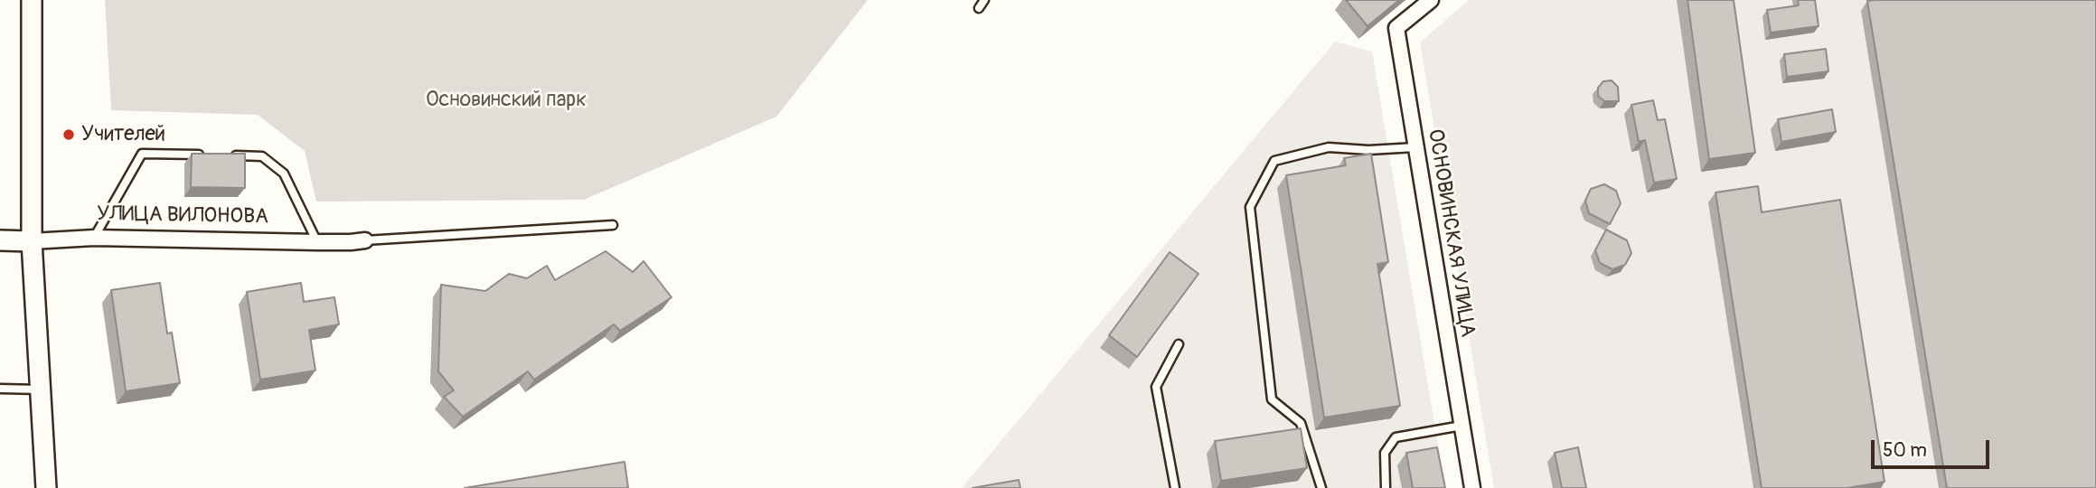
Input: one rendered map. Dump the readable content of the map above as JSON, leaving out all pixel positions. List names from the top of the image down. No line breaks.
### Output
{"streets":{"main road":["УЛИЦА ВИЛОНОВА"],"street":["ОСНОВИНСКАЯ УЛИЦА"]},"parks":["Основинский парк"],"places":["Учителей"],"scale_bar":"50 m"}
